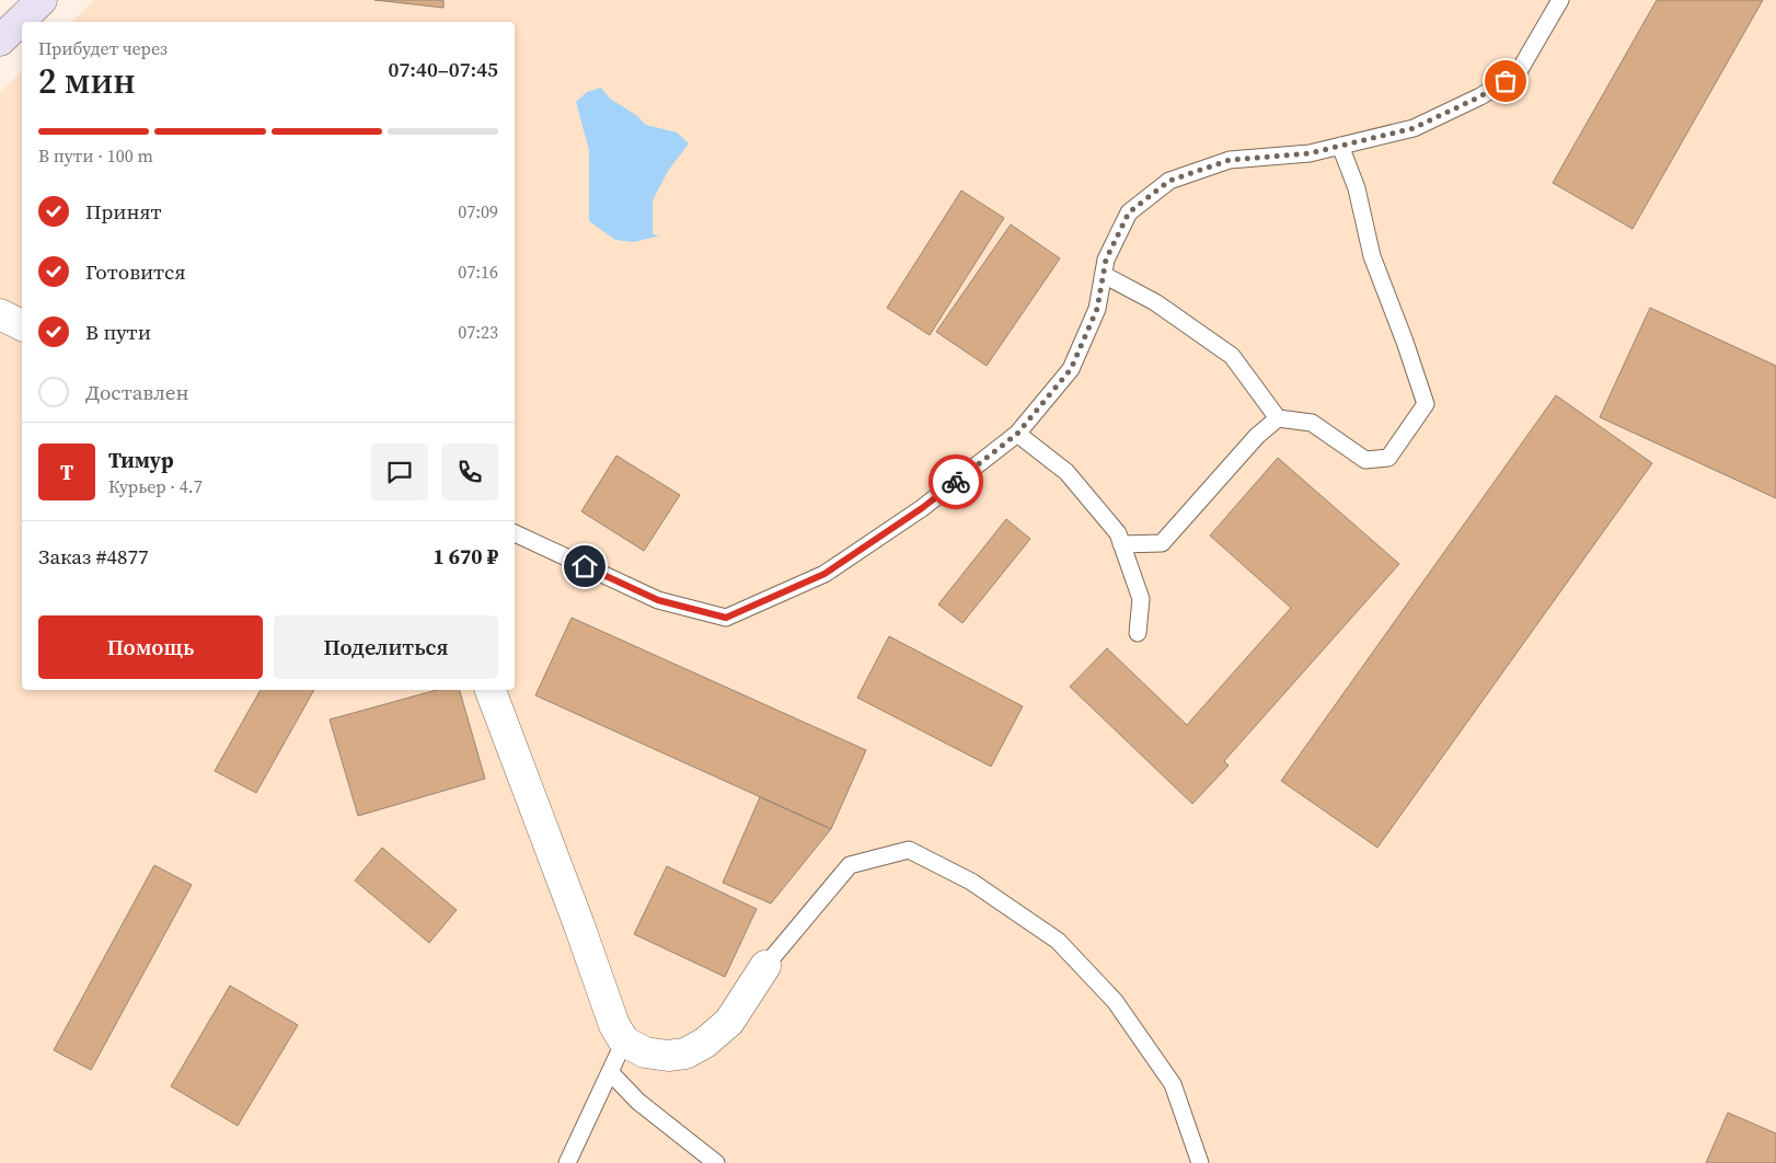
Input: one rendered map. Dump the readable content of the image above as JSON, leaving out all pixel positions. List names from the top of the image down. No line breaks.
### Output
{"page":{"heading":["2 мин","Прибудет через","07:40–07:45"],"panel":["Тимур","Курьер · 4.7","Заказ #4877","1 670 ₽"],"bar":"В пути · 100 m","list":[["Принят","07:09"],["Готовится","07:16"],["В пути","07:23"],"Доставлен"],"round":"Т","buttons":["Помощь","Поделиться"]}}
